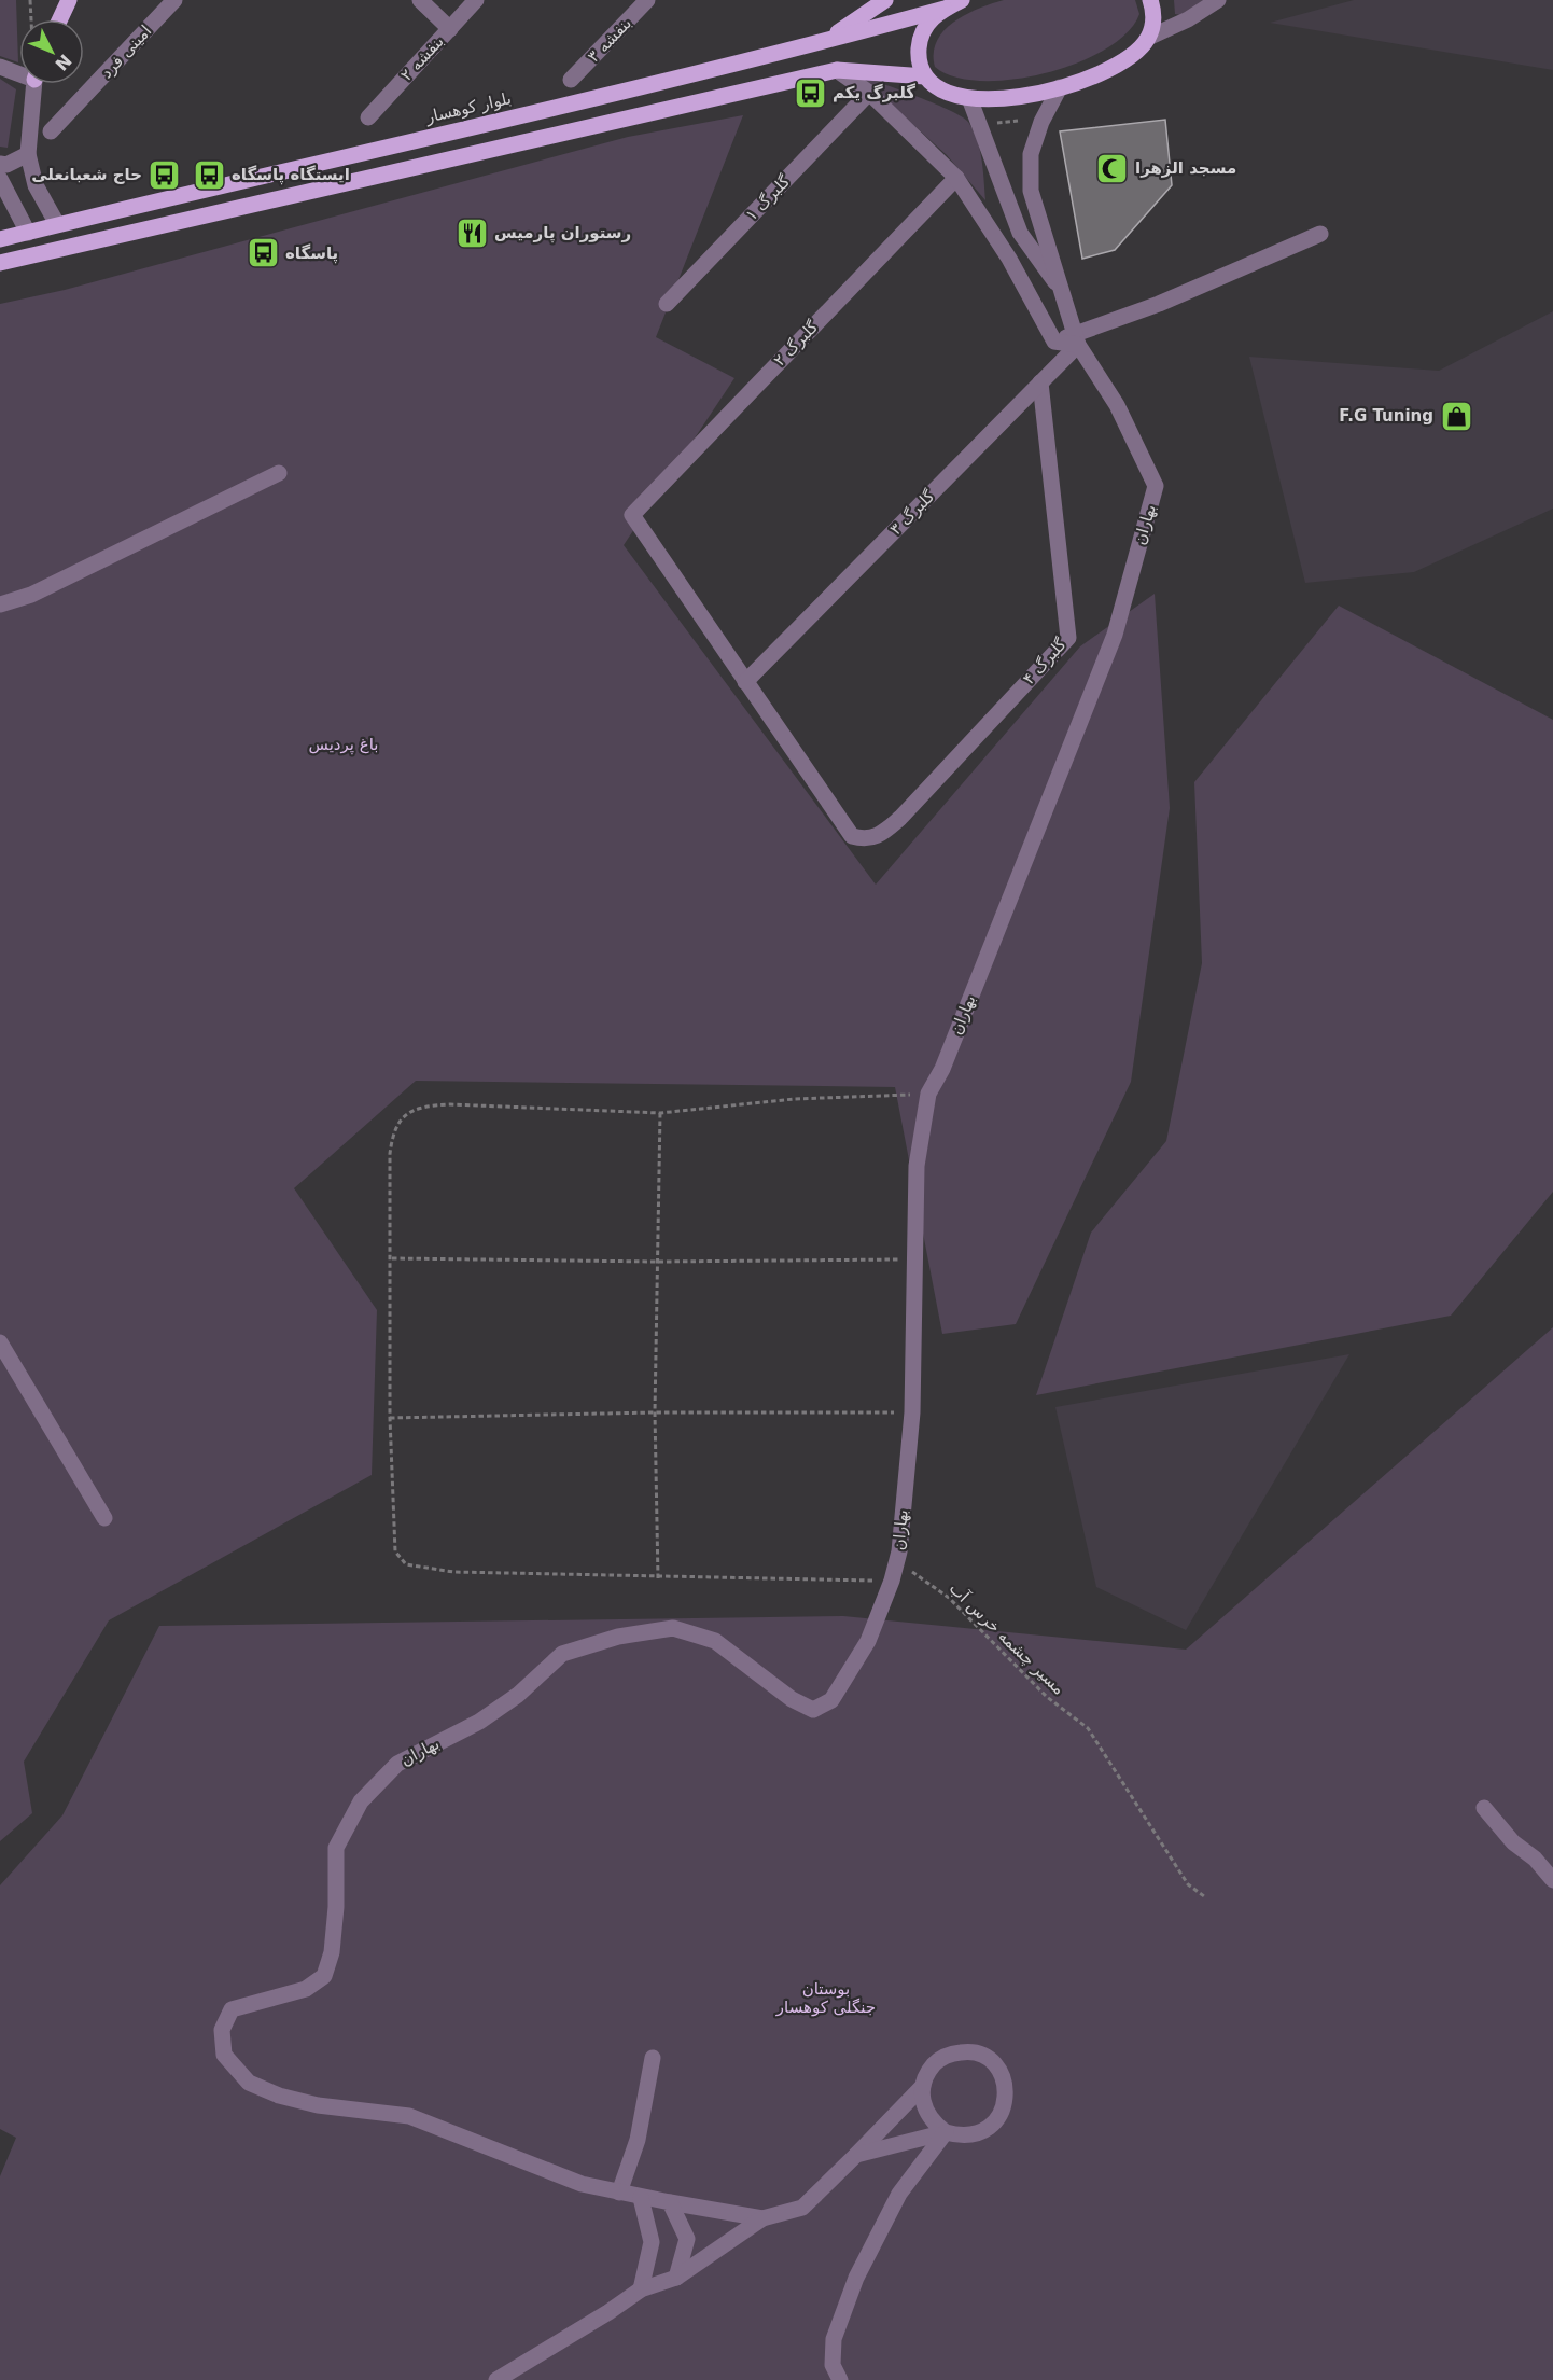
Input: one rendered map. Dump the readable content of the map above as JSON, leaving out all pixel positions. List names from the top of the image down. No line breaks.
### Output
{"streets":{"main road":["بلوار کوهسار"],"street":["بنفشه ۳","امینی فرد","بنفشه ۲","گلبرگ ۱","گلبرگ ۲","گلبرگ ۳","بهاران","گلبرگ ۴"],"path":["مسیر چشمه خرس آب"]},"crossings":[["گلبرگ ۲","گلبرگ ۳"],["گلبرگ ۲","گلبرگ ۴"],["گلبرگ ۳","بهاران"],["گلبرگ ۳","گلبرگ ۴"],["بهاران","مسیر چشمه خرس آب"]],"parks":["باغ پردیس","بوستان جنگلی کوهسار"],"places":{"bus stop":["گلبرگ یکم","حاج شعبانعلی","ایستگاه پاسگاه","پاسگاه"],"mosque":["مسجد الزهرا"],"restaurant":["رستوران پارمیس"],"shop":["F.G Tuning"]},"north":"bottom right"}
